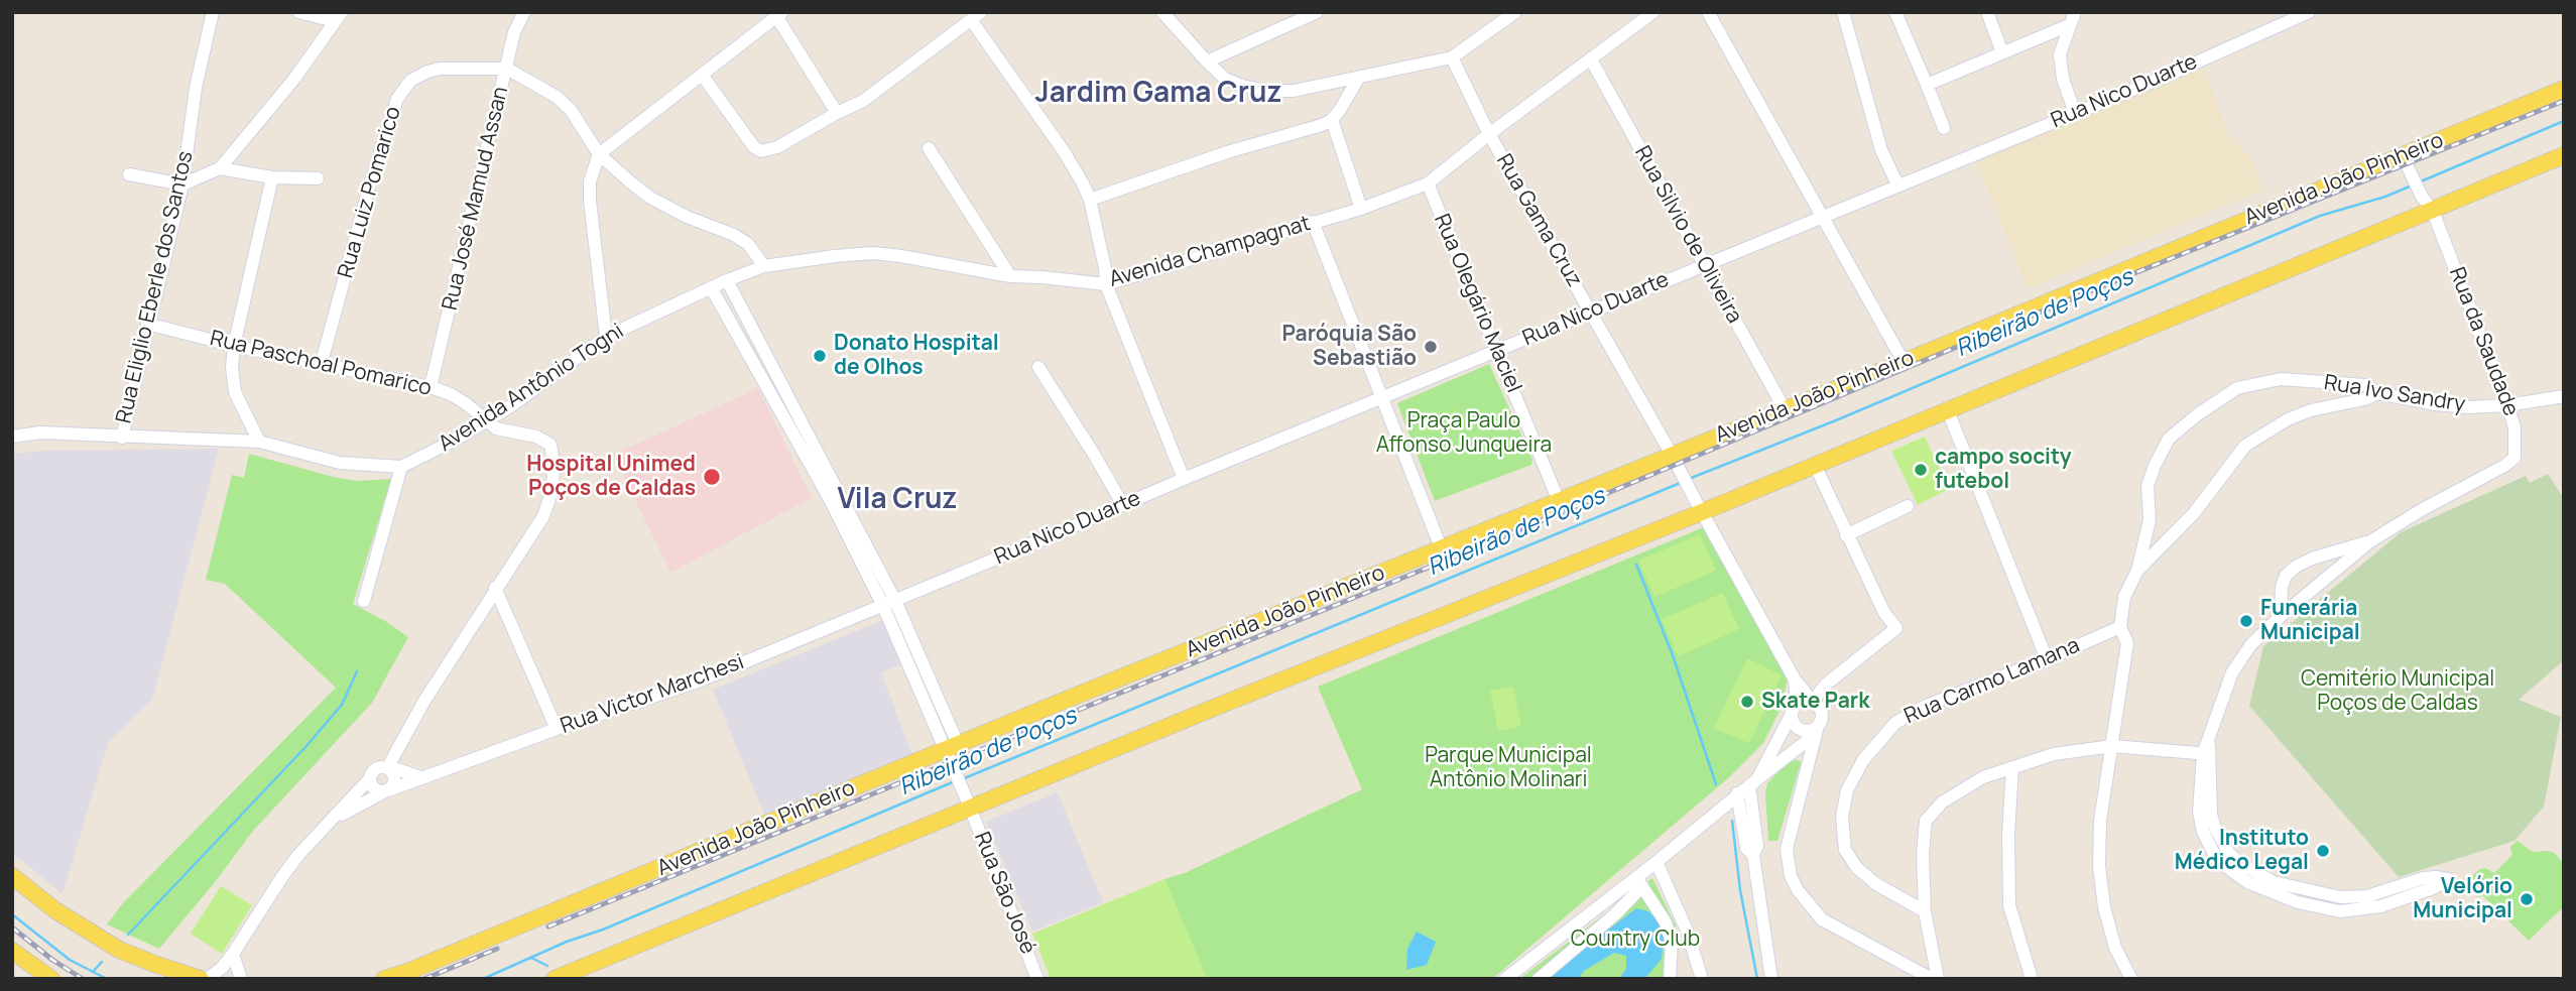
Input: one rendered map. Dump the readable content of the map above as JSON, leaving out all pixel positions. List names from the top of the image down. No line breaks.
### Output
{"streets":{"main road":["Avenida João Pinheiro"],"street":["Rua Nico Duarte","Rua Luiz Pomarico","Rua José Mamud Assan","Rua Gama Cruz","Rua Silvio de Oliveira","Avenida Champagnat","Rua Eliglio Eberle dos Santos","Rua Olegário Maciel","Rua da Saudade","Rua Paschoal Pomarico","Avenida Antônio Togni","Rua Ivo Sandry","Rua Carmo Lamana","Rua Victor Marchesi","Rua São José"]},"crossings":[["Rua Nico Duarte","Rua Gama Cruz"],["Rua Nico Duarte","Rua Silvio de Oliveira"],["Rua Nico Duarte","Rua Olegário Maciel"],["Rua Nico Duarte","Rua Victor Marchesi"],["Avenida João Pinheiro","Rua Gama Cruz"],["Avenida João Pinheiro","Rua Silvio de Oliveira"],["Avenida João Pinheiro","Rua Olegário Maciel"],["Avenida João Pinheiro","Rua da Saudade"],["Avenida João Pinheiro","Rua São José"],["Rua Luiz Pomarico","Rua José Mamud Assan"],["Rua Luiz Pomarico","Rua Paschoal Pomarico"],["Rua José Mamud Assan","Rua Paschoal Pomarico"],["Rua Gama Cruz","Avenida Champagnat"],["Rua Silvio de Oliveira","Avenida Champagnat"],["Avenida Champagnat","Rua Olegário Maciel"],["Avenida Champagnat","Avenida Antônio Togni"],["Rua Eliglio Eberle dos Santos","Rua Paschoal Pomarico"],["Rua Eliglio Eberle dos Santos","Avenida Antônio Togni"],["Rua da Saudade","Rua Ivo Sandry"],["Rua Paschoal Pomarico","Avenida Antônio Togni"]],"districts":["Jardim Gama Cruz","Vila Cruz"],"water":["Ribeirão de Poços"],"parks":["Praça Paulo Affonso Junqueira","Cemitério Municipal Poços de Caldas","Parque Municipal Antônio Molinari","Country Club"],"places":["Paróquia São Sebastião","Donato Hospital de Olhos","campo socity futebol","Hospital Unimed Poços de Caldas","Funerária Municipal","Skate Park","Instituto Médico Legal","Velório Municipal"]}
